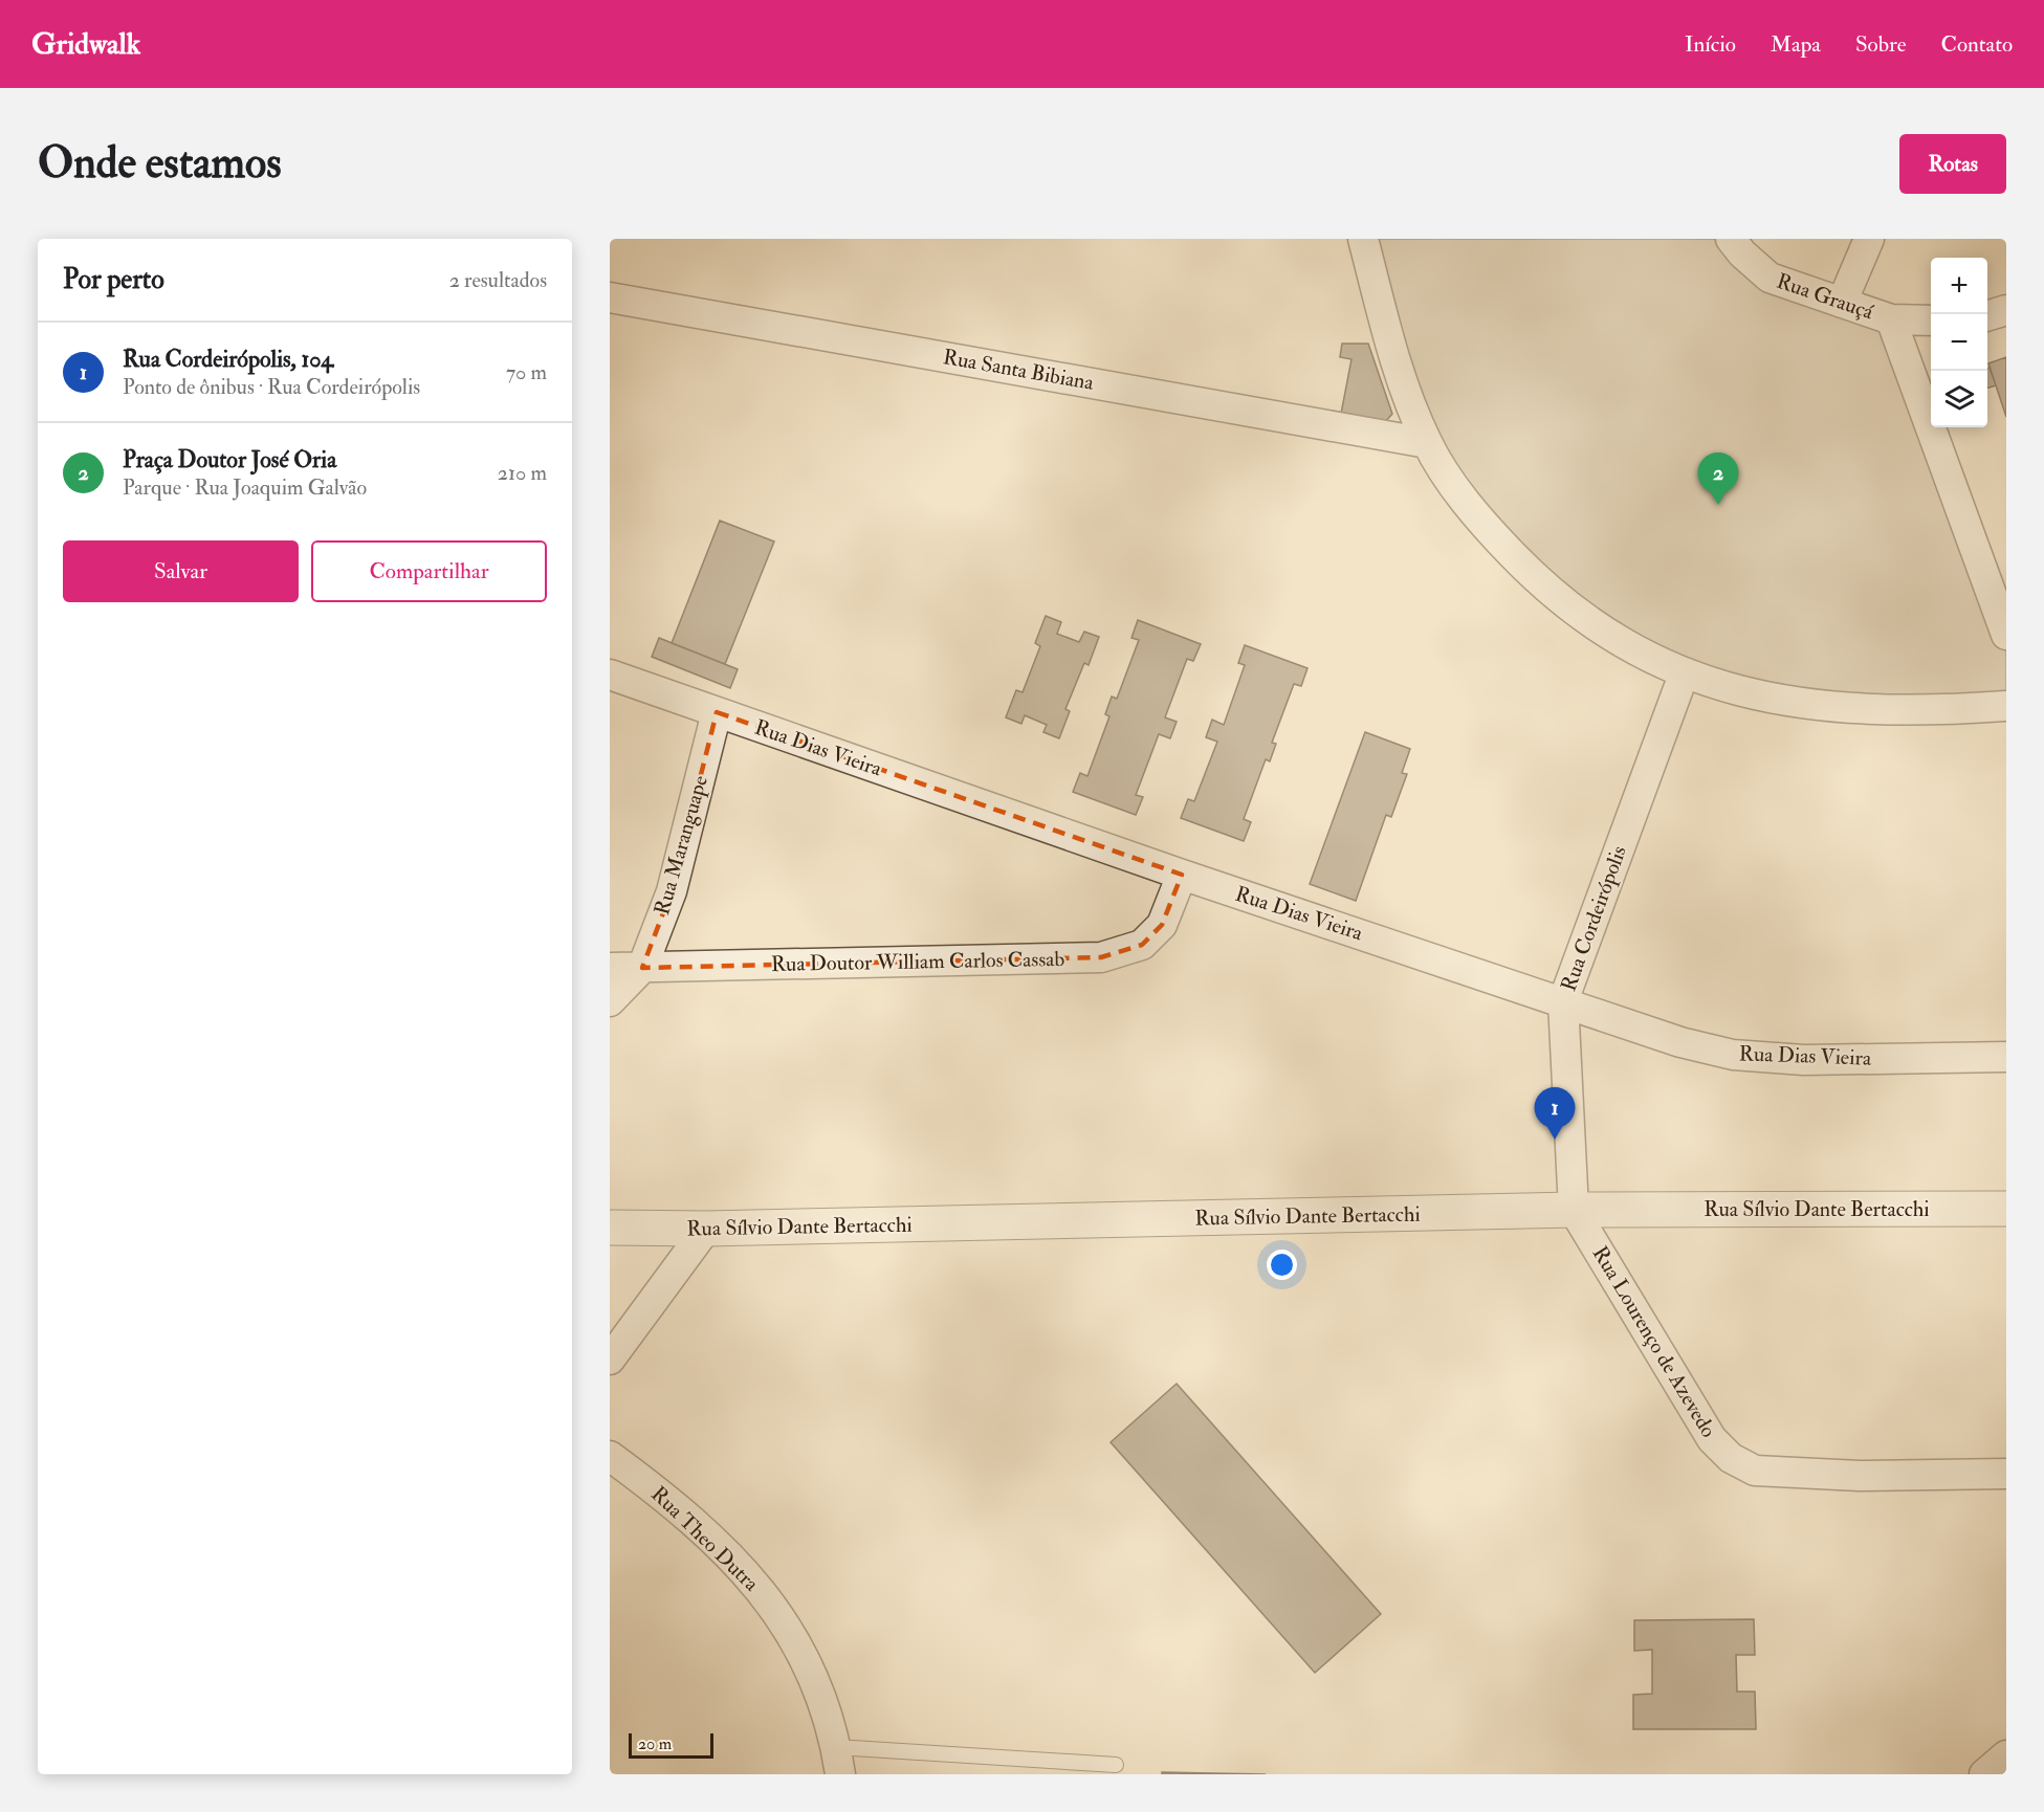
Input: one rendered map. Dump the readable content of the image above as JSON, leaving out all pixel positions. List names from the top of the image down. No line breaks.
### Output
{"streets":{"street":["Rua Grauçá","Rua Santa Bibiana","Rua Dias Vieira","Rua Maranguape","Rua Cordeirópolis","Rua Doutor William Carlos Cassab","Rua Sílvio Dante Bertacchi","Rua Lourenço de Azevedo","Rua Theo Dutra"]},"crossings":[["Rua Dias Vieira","Rua Maranguape"],["Rua Dias Vieira","Rua Cordeirópolis"],["Rua Dias Vieira","Rua Doutor William Carlos Cassab"],["Rua Maranguape","Rua Doutor William Carlos Cassab"],["Rua Cordeirópolis","Rua Sílvio Dante Bertacchi"],["Rua Cordeirópolis","Rua Lourenço de Azevedo"],["Rua Sílvio Dante Bertacchi","Rua Lourenço de Azevedo"]],"scale_bar":"20 m","page":{"header":"Gridwalk","nav":["Início","Mapa","Sobre","Contato"],"buttons":["Rotas",["Salvar","Compartilhar"]],"title":"Onde estamos","heading":["Por perto","2 resultados"],"map_buttons":["+","−"],"list":[{"mark":"1","name":"Rua Cordeirópolis, 104","note":"Ponto de ônibus · Rua Cordeirópolis","value":"70 m"},{"mark":"2","name":"Praça Doutor José Oria","note":"Parque · Rua Joaquim Galvão","value":"210 m"}],"pins":["2","1"],"scale":"20 m"}}
